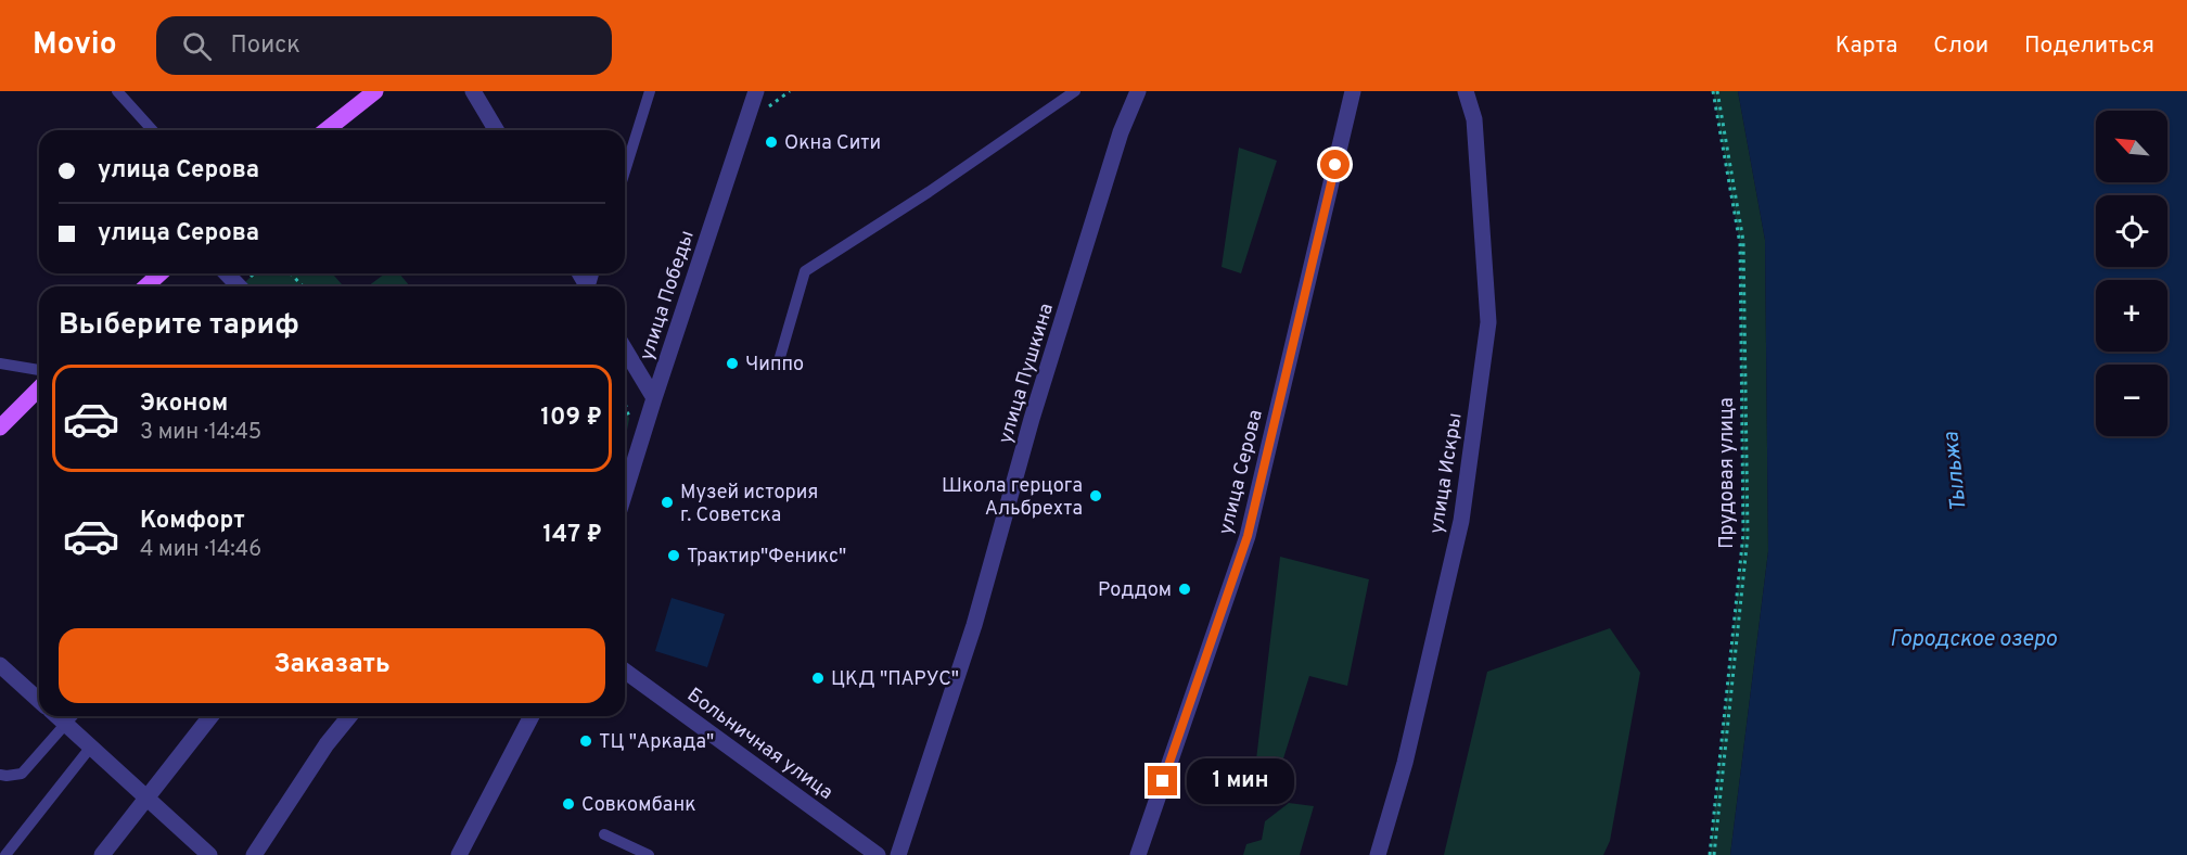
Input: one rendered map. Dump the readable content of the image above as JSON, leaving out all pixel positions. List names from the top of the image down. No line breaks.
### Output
{"streets":{"street":["улица Победы","улица Пушкина","улица Серова","улица Искры","Больничная улица"],"path":["Прудовая улица"]},"water":["Тыльжа","Городское озеро"],"places":["Окна Сити","Чиппо","Школа герцога Альбрехта","Музей история г. Советска","Трактир\"Феникс\"","Роддом","ЦКД \"ПАРУС\"","ТЦ \"Аркада\"","Совкомбанк"],"north":"top left","page":{"header":"Movio","search":"Поиск","nav":["Карта","Слои","Поделиться"],"map_buttons":["+","−"],"banner":["улица Серова","улица Серова"],"heading":"Выберите тариф","list":[{"name":"Эконом","note":"3 мин · 14:45","value":"109 ₽"},{"name":"Комфорт","note":"4 мин · 14:46","value":"147 ₽"}],"buttons":"Заказать","bubble":"1 мин"}}
